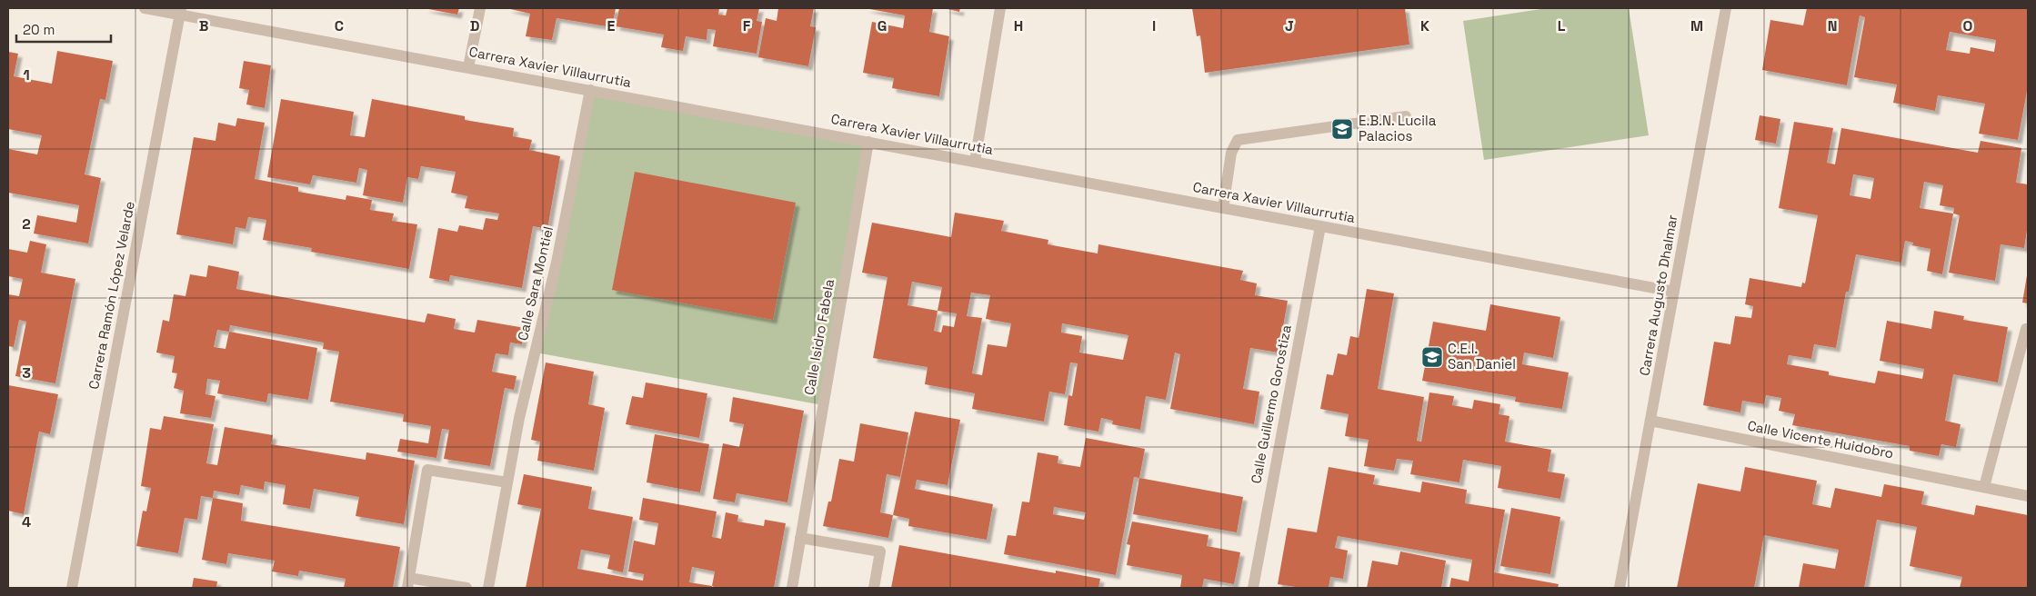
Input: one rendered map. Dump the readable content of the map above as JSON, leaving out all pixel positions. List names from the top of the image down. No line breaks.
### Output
{"streets":{"street":["Carrera Xavier Villaurrutia","Calle Sara Montiel","Carrera Ramón López Velarde","Carrera Augusto Dhalmar","Calle Isidro Fabela","Calle Guillermo Gorostiza","Calle Vicente Huidobro"]},"crossings":[["Carrera Xavier Villaurrutia","Calle Sara Montiel"],["Carrera Xavier Villaurrutia","Carrera Ramón López Velarde"],["Carrera Xavier Villaurrutia","Carrera Augusto Dhalmar"],["Carrera Xavier Villaurrutia","Calle Isidro Fabela"],["Carrera Xavier Villaurrutia","Calle Guillermo Gorostiza"],["Carrera Augusto Dhalmar","Calle Vicente Huidobro"]],"places":{"school or university":["E.B.N. Lucila Palacios","C.E.I. San Daniel"]},"scale_bar":"20 m","grid":{"columns":["B","C","D","E","F","G","H","I","J","K","L","M","N","O"],"rows":["1","2","3","4"]}}
